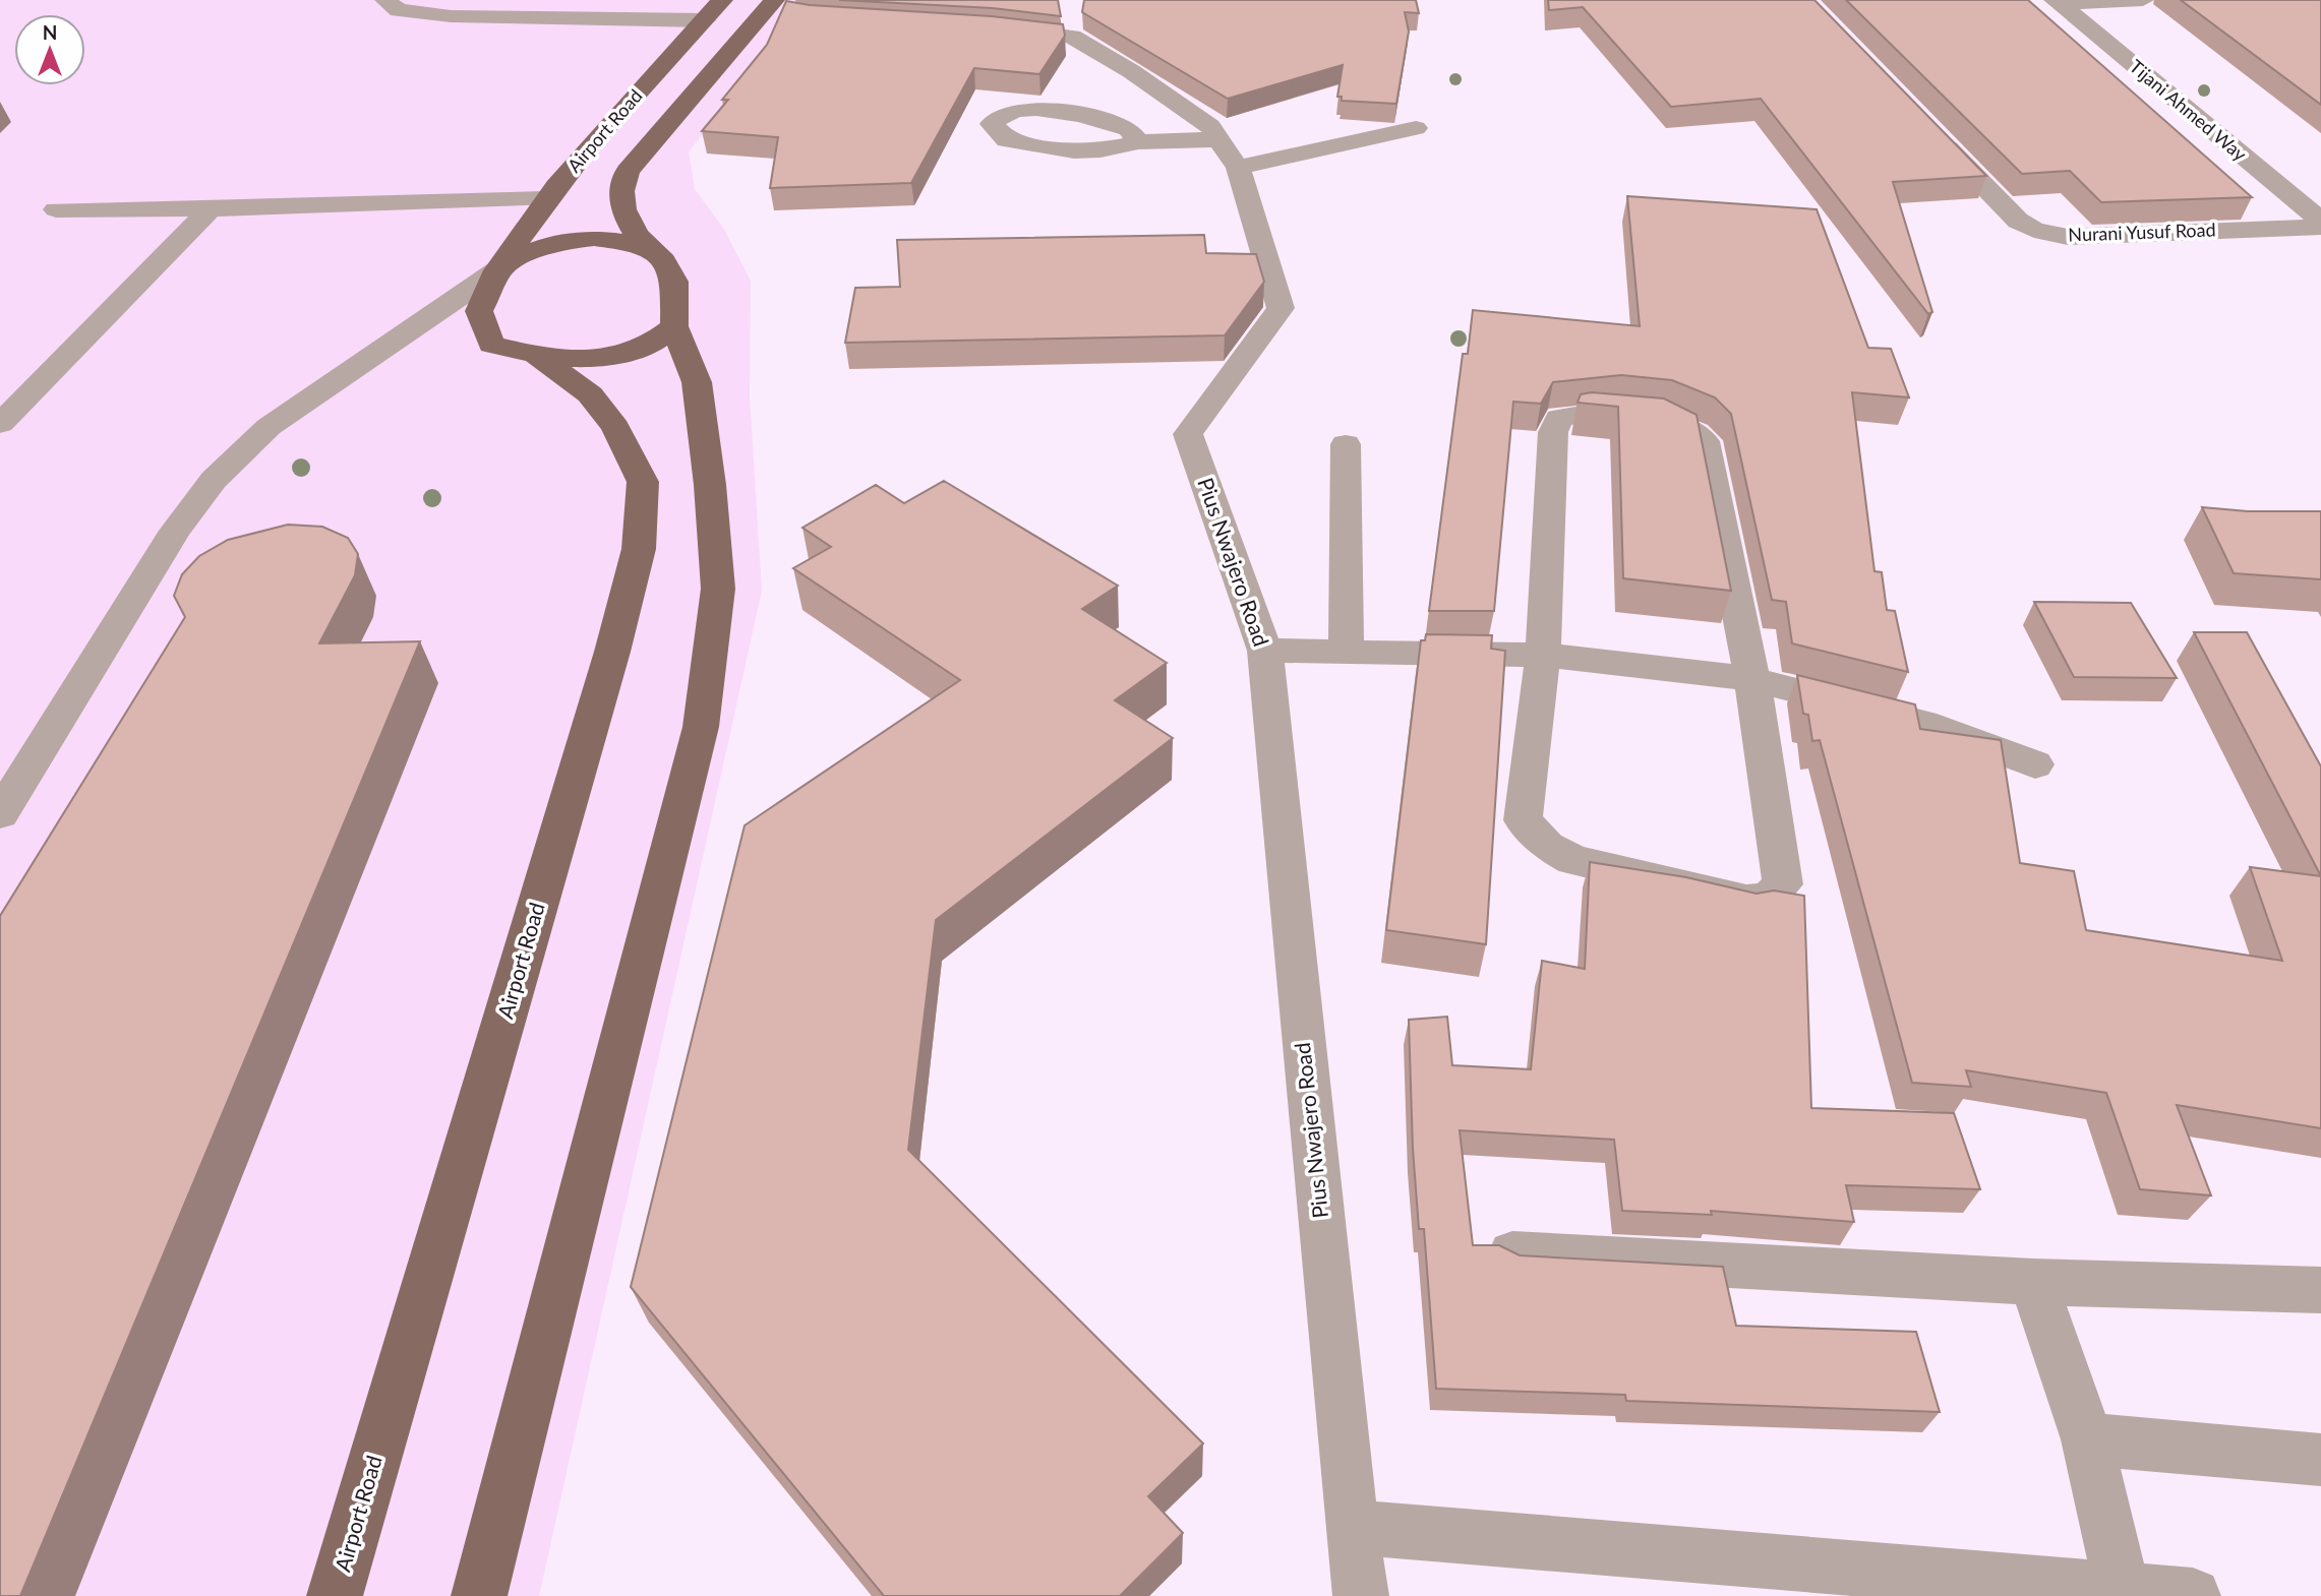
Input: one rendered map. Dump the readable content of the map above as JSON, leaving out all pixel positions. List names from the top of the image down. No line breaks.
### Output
{"streets":{"main road":["Airport Road"],"street":["Tijani Ahmed Way","Nurani Yusuf Road","Pius Nwajero Road"]},"north":"top"}
